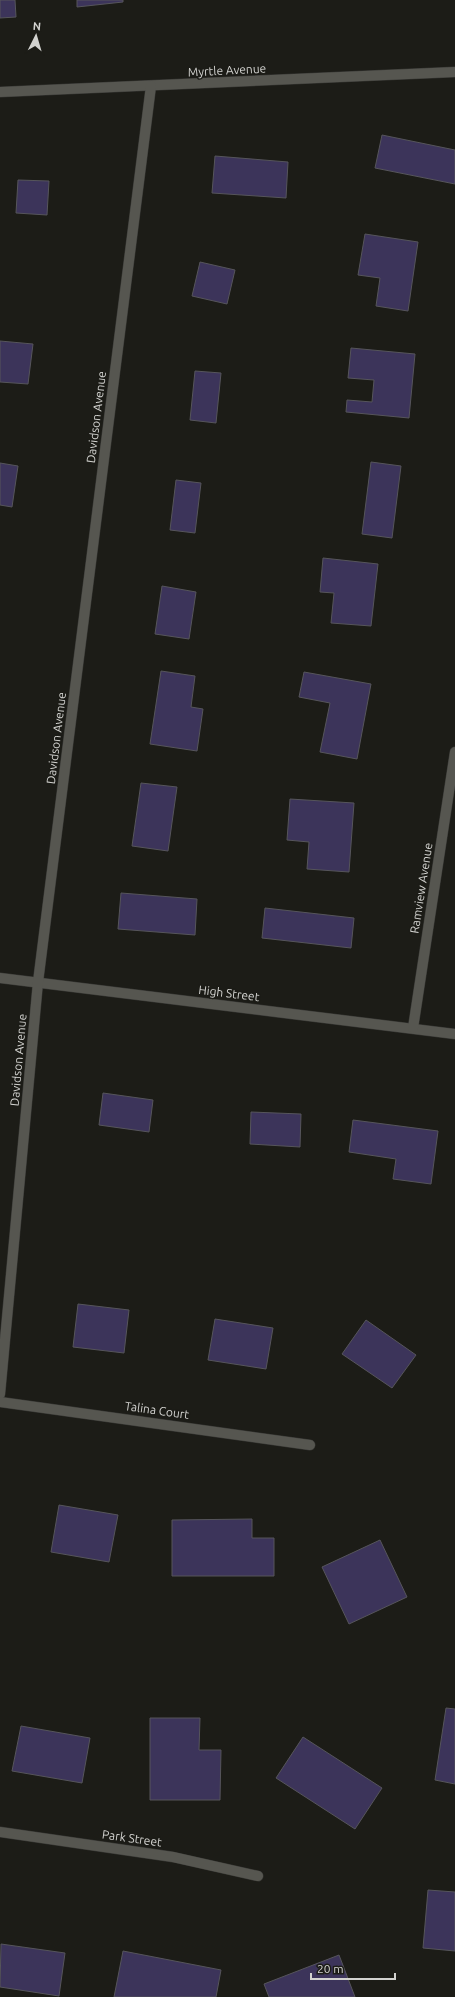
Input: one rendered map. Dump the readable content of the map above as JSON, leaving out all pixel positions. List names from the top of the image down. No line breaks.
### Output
{"streets":{"street":["Myrtle Avenue","Davidson Avenue","Ramview Avenue","High Street","Talina Court","Park Street"]},"crossings":[["Myrtle Avenue","Davidson Avenue"],["Davidson Avenue","High Street"],["Ramview Avenue","High Street"]],"scale_bar":"20 m","north":"top"}
